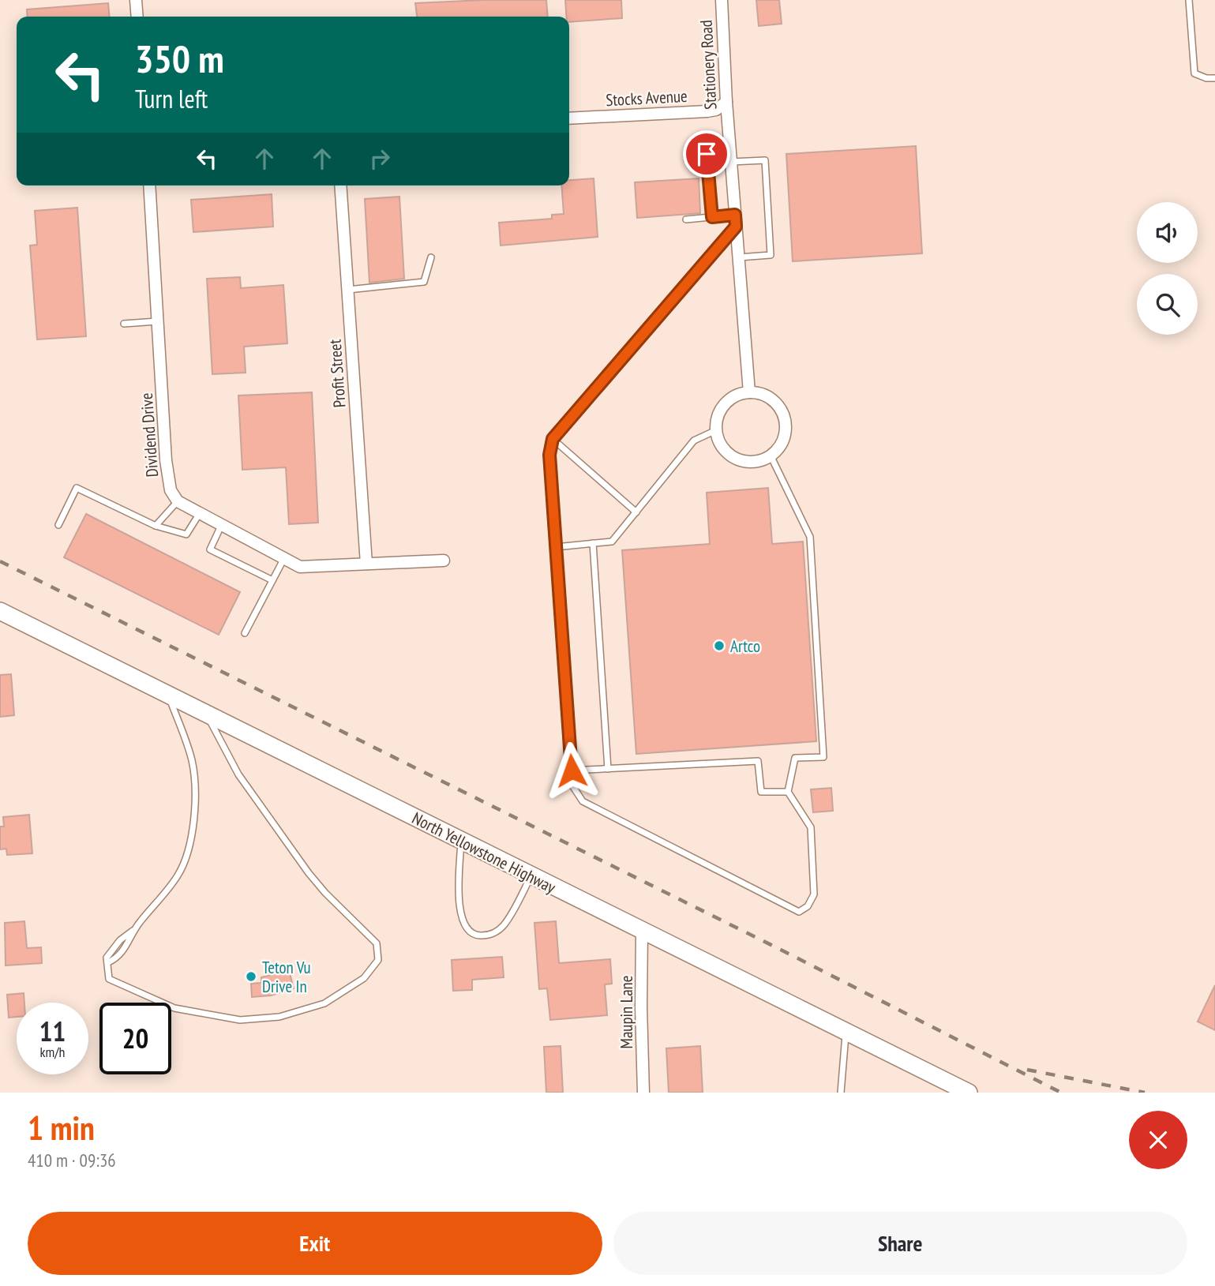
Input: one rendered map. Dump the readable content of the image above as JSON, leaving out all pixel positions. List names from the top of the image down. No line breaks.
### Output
{"streets":{"main road":["North Yellowstone Highway"],"street":["Stationery Road","Stocks Avenue","Profit Street","Dividend Drive","Maupin Lane"]},"crossings":[["Stationery Road","Stocks Avenue"],["North Yellowstone Highway","Maupin Lane"]],"places":["Artco","Teton Vu Drive In"],"page":{"turn":["350 m","Turn left"],"speed":"11 km/h","limit":"20","heading":["1 min","410 m · 09:36"],"buttons":["Exit","Share"]}}
